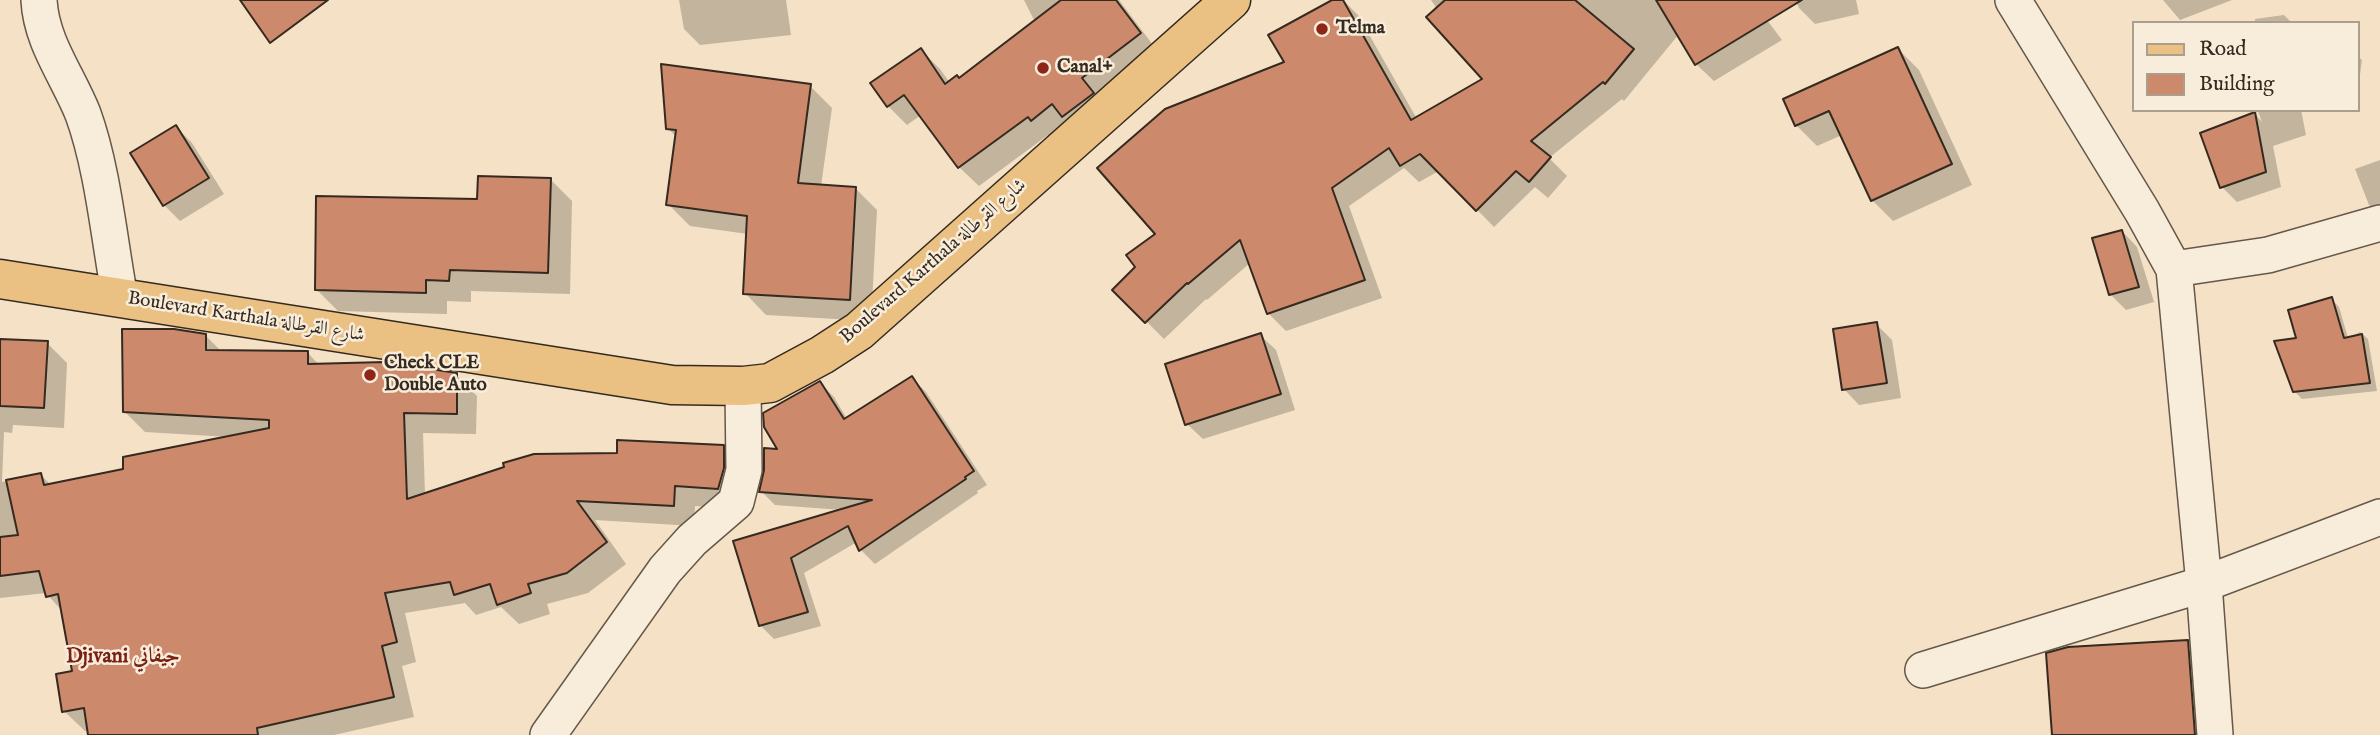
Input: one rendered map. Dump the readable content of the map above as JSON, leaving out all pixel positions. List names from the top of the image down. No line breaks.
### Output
{"streets":{"main road":["Boulevard Karthala شارع القرطالة"]},"districts":["Djivani جيفاني"],"places":["Telma","Canal+","Check CLE Double Auto"],"legend":["Road","Building"]}
